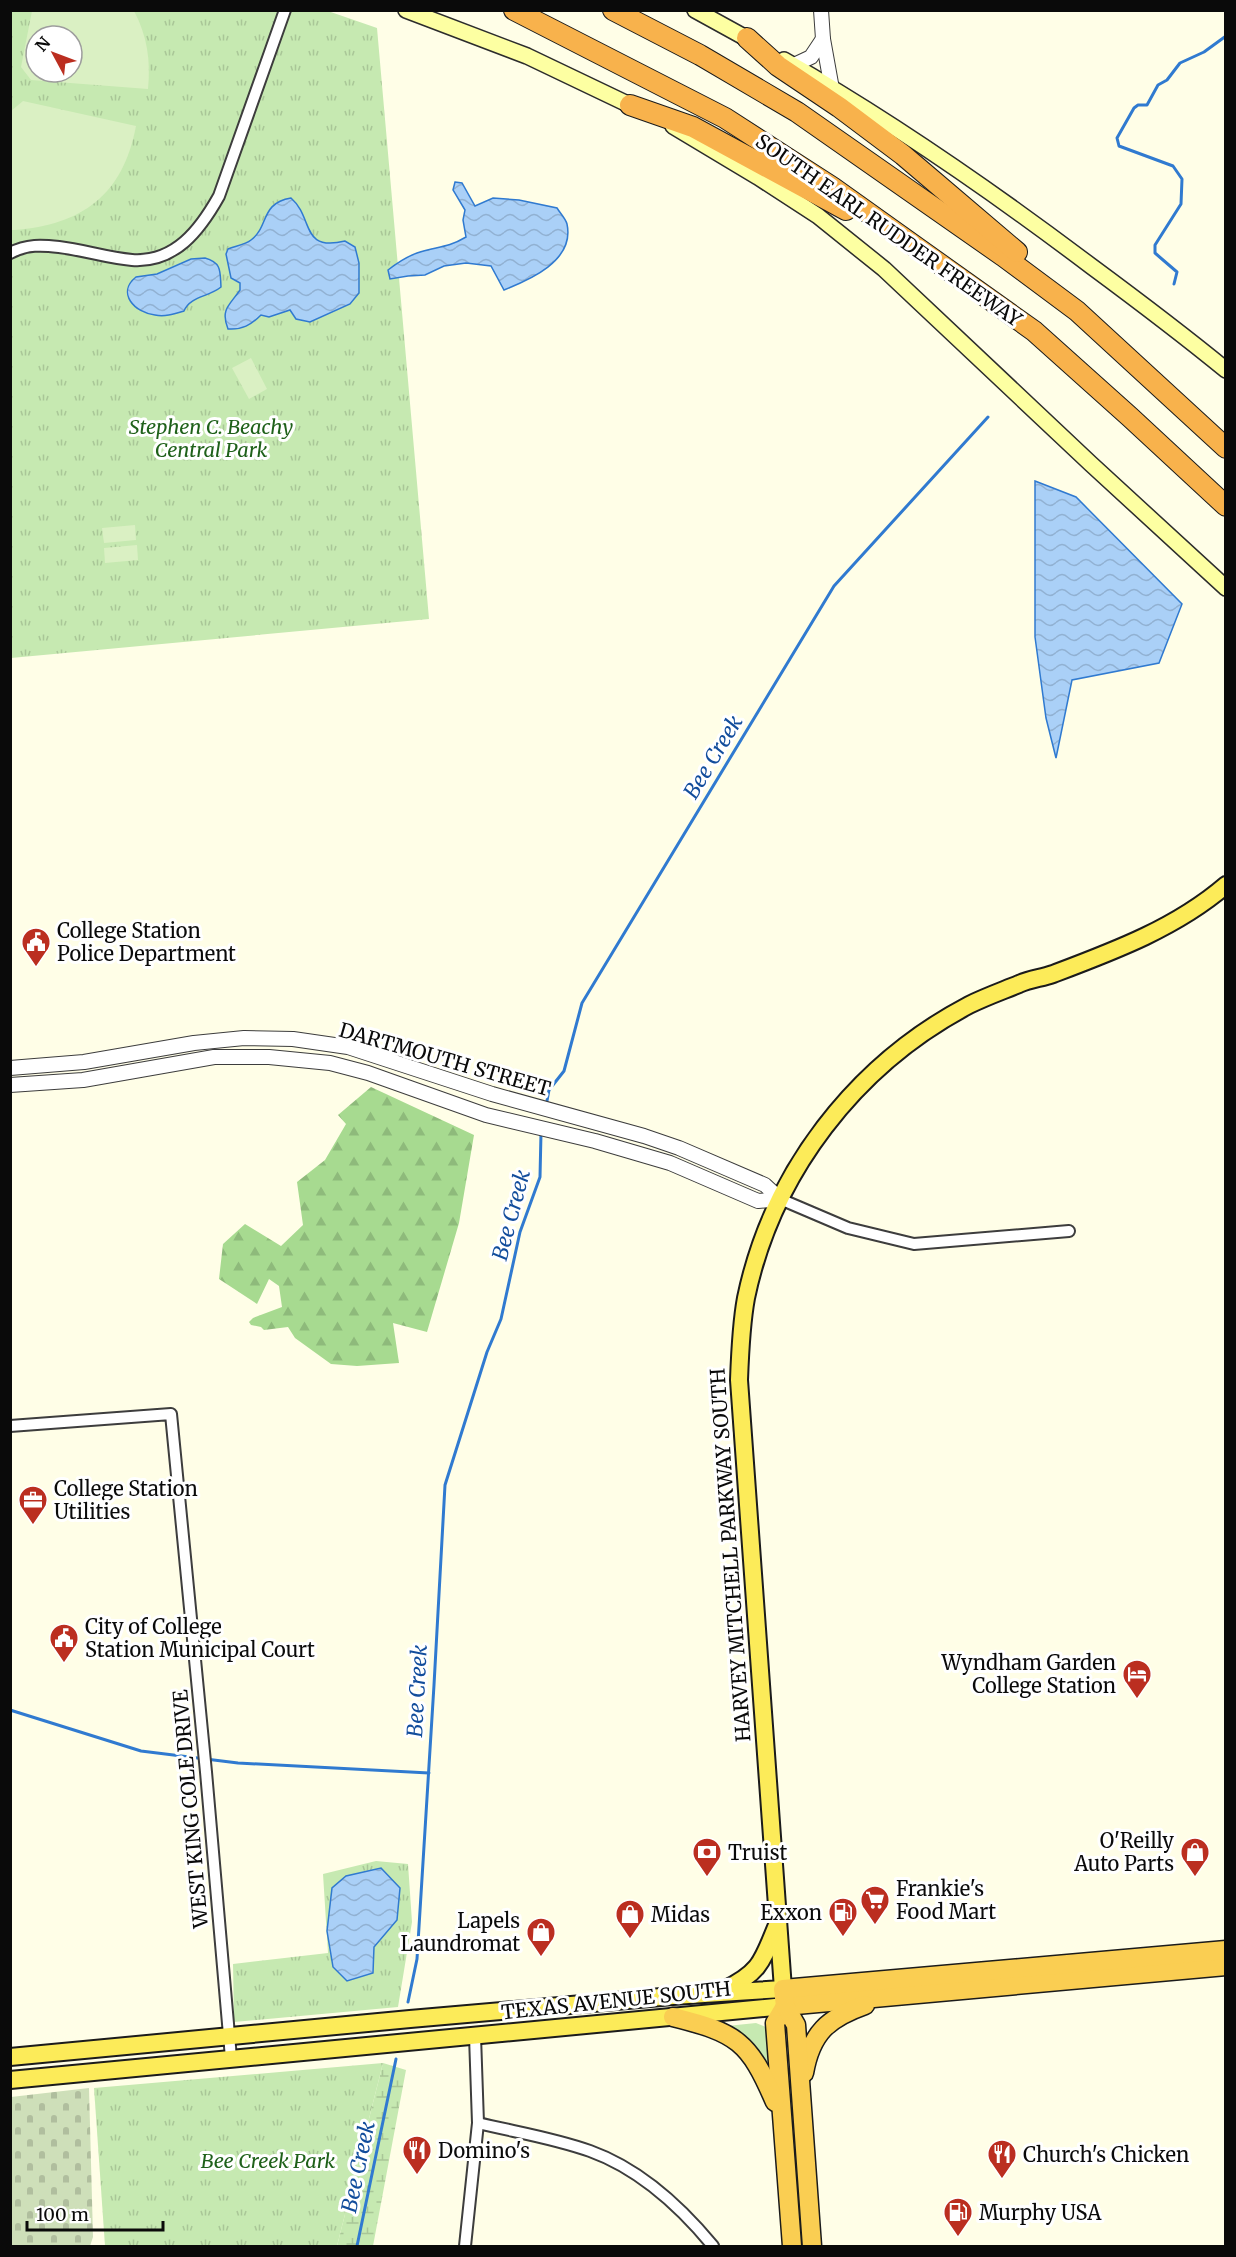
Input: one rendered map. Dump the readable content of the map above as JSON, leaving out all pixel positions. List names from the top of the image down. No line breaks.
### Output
{"streets":{"highway":["SOUTH EARL RUDDER FREEWAY","HARVEY MITCHELL PARKWAY SOUTH","TEXAS AVENUE SOUTH"],"street":["DARTMOUTH STREET","WEST KING COLE DRIVE"]},"crossings":[["DARTMOUTH STREET","HARVEY MITCHELL PARKWAY SOUTH"],["HARVEY MITCHELL PARKWAY SOUTH","TEXAS AVENUE SOUTH"],["WEST KING COLE DRIVE","TEXAS AVENUE SOUTH"]],"water":["Bee Creek"],"parks":["Stephen C. Beachy Central Park","Bee Creek Park"],"places":{"public building":["College Station Police Department","City of College Station Municipal Court"],"office":["College Station Utilities"],"hotel":["Wyndham Garden College Station"],"bank":["Truist"],"shop":["O'Reilly Auto Parts","Midas","Lapels Laundromat"],"supermarket":["Frankie's Food Mart"],"fuel station":["Exxon","Murphy USA"],"restaurant":["Domino's","Church's Chicken"]},"scale_bar":"100 m","north":"top left"}
